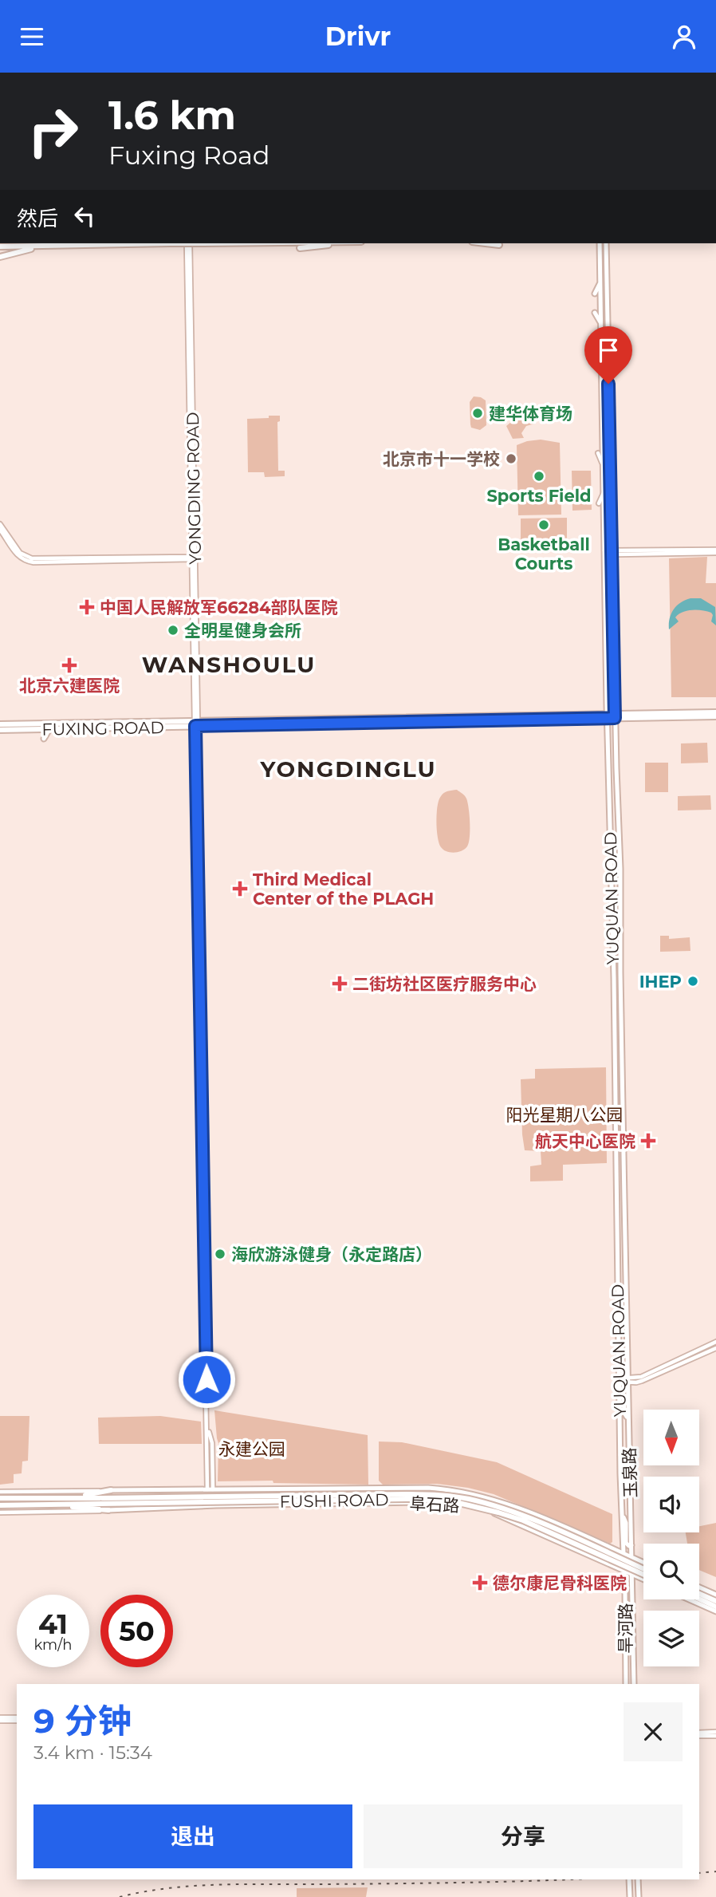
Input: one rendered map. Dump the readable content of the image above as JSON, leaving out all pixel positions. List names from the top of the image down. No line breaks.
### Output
{"streets":{"highway":["FUXING ROAD","FUSHI ROAD"],"main road":["YONGDING ROAD","YUQUAN ROAD","玉泉路","阜石路","旱河路"]},"crossings":[["YONGDING ROAD","FUXING ROAD"],["YONGDING ROAD","阜石路"],["FUXING ROAD","YUQUAN ROAD"],["YUQUAN ROAD","玉泉路"],["YUQUAN ROAD","阜石路"],["YUQUAN ROAD","旱河路"],["玉泉路","阜石路"],["玉泉路","旱河路"],["阜石路","旱河路"]],"districts":["WANSHOULU","YONGDINGLU"],"parks":["阳光星期八公园","永建公园"],"places":{"other":["建华体育场","北京市十一学校","Sports Field","Basketball Courts","全明星健身会所","IHEP","海欣游泳健身（永定路店）"],"health":["中国人民解放军66284部队医院","北京六建医院","Third Medical Center of the PLAGH","二街坊社区医疗服务中心","航天中心医院","德尔康尼骨科医院"]},"north":"bottom","page":{"header":"Drivr","turn":["1.6 km","Fuxing Road"],"then":"然后","speed":"41 km/h","limit":"50","heading":["9 分钟","3.4 km · 15:34"],"buttons":["退出","分享"]}}
